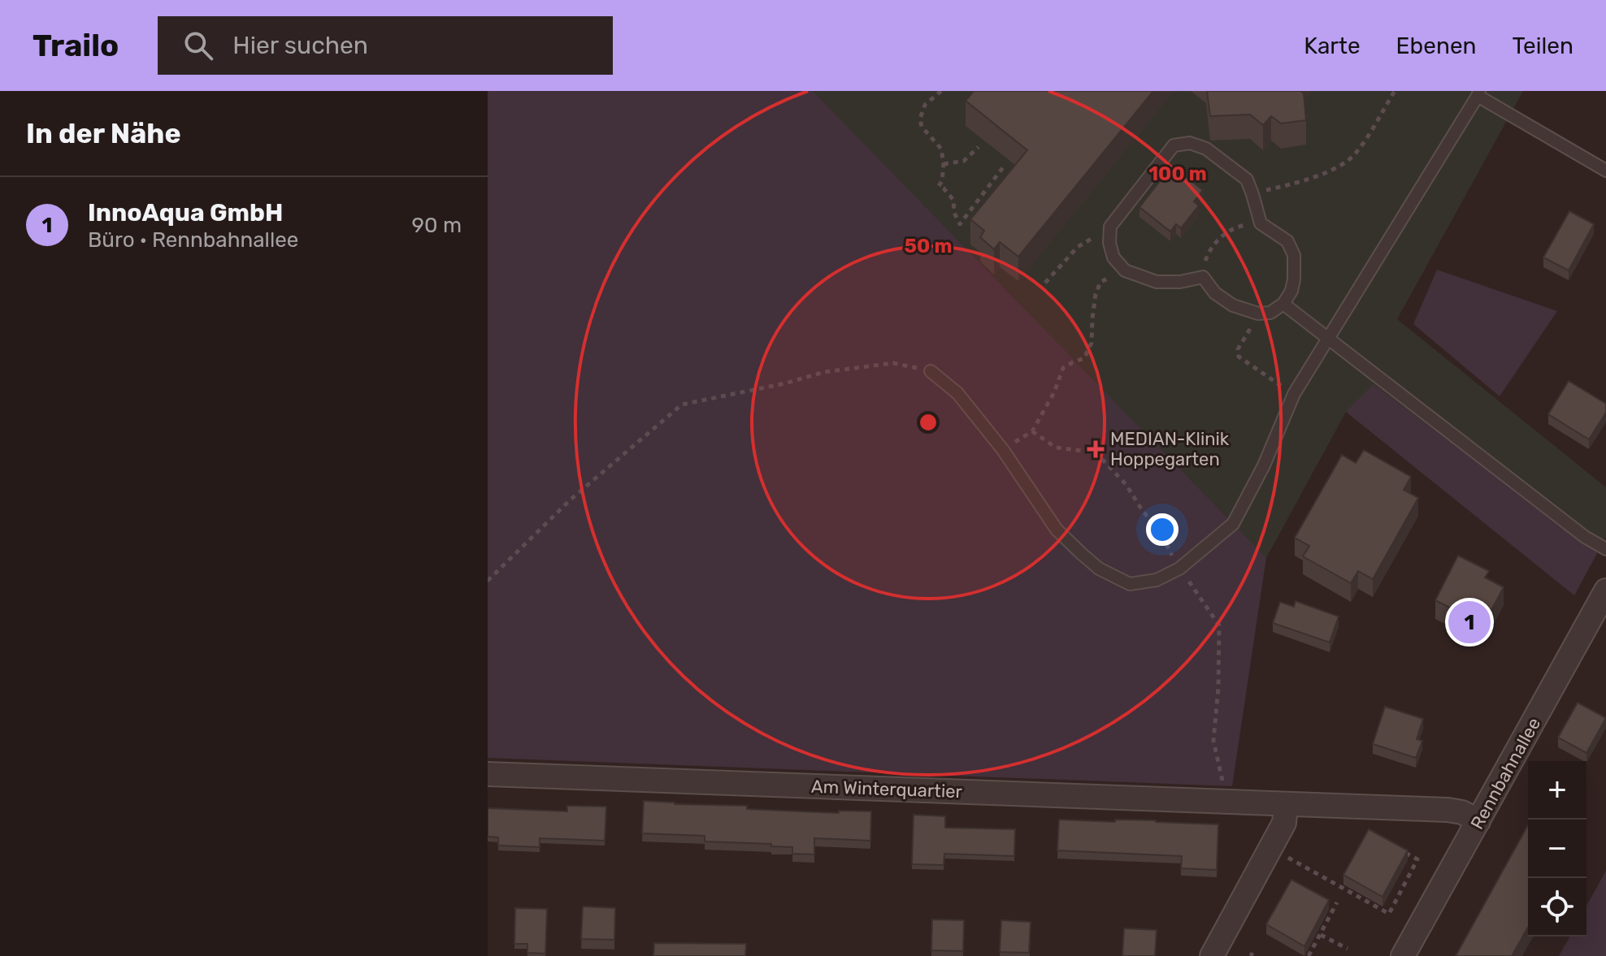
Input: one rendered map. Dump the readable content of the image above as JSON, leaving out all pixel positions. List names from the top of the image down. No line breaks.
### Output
{"streets":{"street":["Rennbahnallee","Am Winterquartier"]},"crossings":[["Rennbahnallee","Am Winterquartier"]],"places":{"health":["MEDIAN-Klinik Hoppegarten"]},"page":{"header":"Trailo","search":"Hier suchen","nav":["Karte","Ebenen","Teilen"],"heading":"In der Nähe","list":[{"mark":"1","name":"InnoAqua GmbH","note":"Büro · Rennbahnallee","value":"90 m"}],"pins":"1","map_buttons":["+","−"]},"rings":["100 m","50 m"]}
